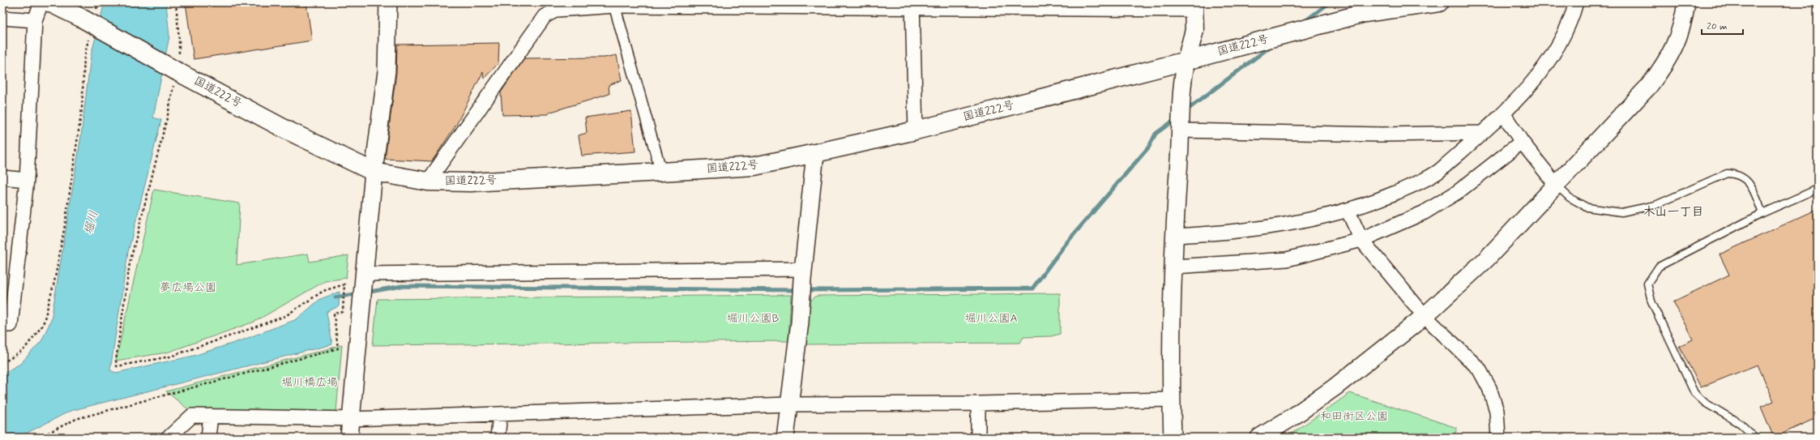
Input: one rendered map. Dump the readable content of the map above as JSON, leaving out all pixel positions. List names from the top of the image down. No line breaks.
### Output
{"streets":{"main road":["国道222号"]},"districts":["木山一丁目"],"water":["堀川"],"parks":["夢広場公園","堀川公園B","堀川公園A","堀川橋広場","和田街区公園"],"scale_bar":"20 m"}
